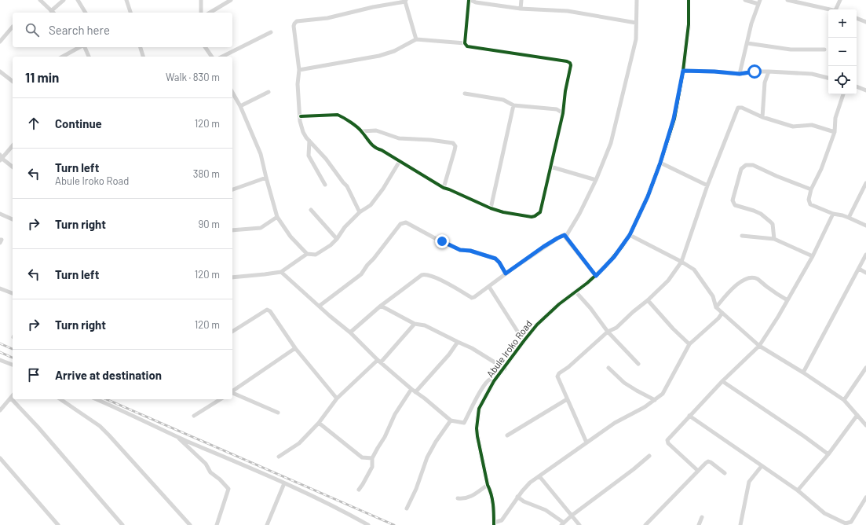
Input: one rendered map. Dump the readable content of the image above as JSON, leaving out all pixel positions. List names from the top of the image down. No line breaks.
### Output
{"streets":{"street":["Abule Iroko Road"]},"page":{"map_buttons":["+","−"],"search":"Search here","heading":["11 min","Walk · 830 m"],"list":[["Continue","120 m"],["Turn left","Abule Iroko Road","380 m"],["Turn right","90 m"],["Turn left","120 m"],["Turn right","120 m"],"Arrive at destination"]}}
